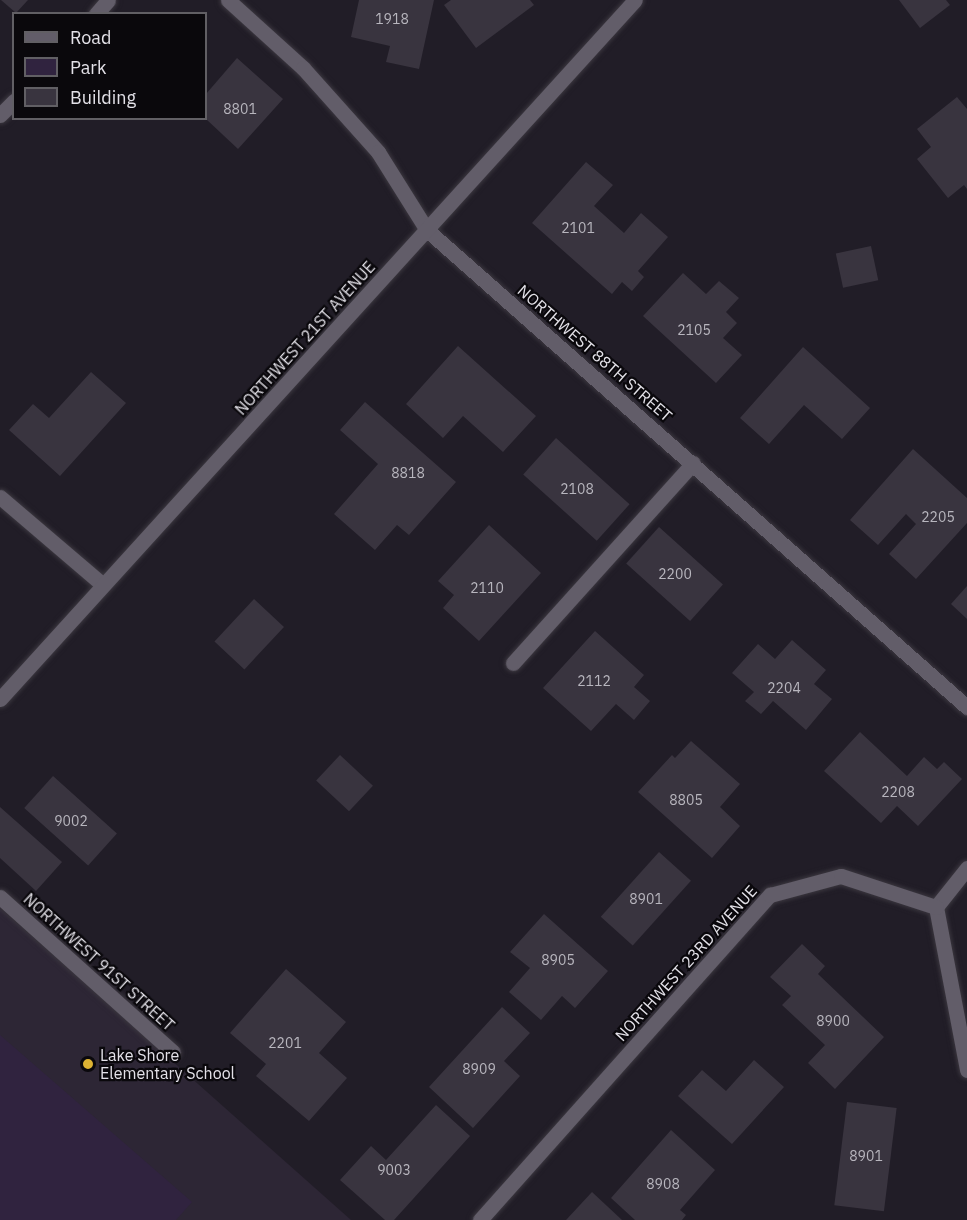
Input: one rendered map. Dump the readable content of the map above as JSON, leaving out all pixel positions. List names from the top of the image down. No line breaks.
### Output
{"streets":{"street":["NORTHWEST 21ST AVENUE","NORTHWEST 88TH STREET","NORTHWEST 91ST STREET","NORTHWEST 23RD AVENUE"]},"crossings":[["NORTHWEST 21ST AVENUE","NORTHWEST 88TH STREET"]],"places":["Lake Shore Elementary School"],"house_numbers":["1918","8801","2101","2105","8818","2108","2205","2200","2110","2112","2204","2208","8805","9002","8901","8905","8900","2201","8909","8901","9003","8908"],"legend":["Road","Park","Building"]}
